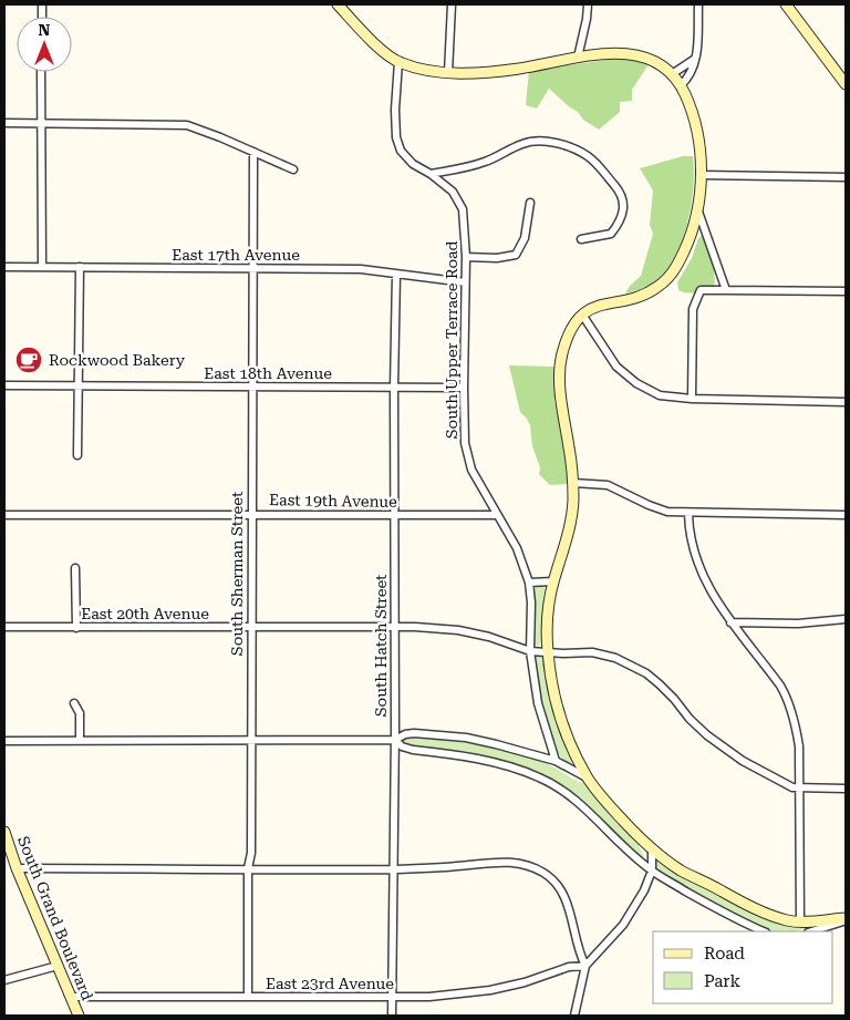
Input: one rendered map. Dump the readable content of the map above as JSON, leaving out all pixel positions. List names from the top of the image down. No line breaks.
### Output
{"streets":{"street":["East 17th Avenue","South Upper Terrace Road","East 18th Avenue","East 19th Avenue","South Sherman Street","East 20th Avenue","South Hatch Street","South Grand Boulevard","East 23rd Avenue"]},"crossings":[["East 17th Avenue","South Upper Terrace Road"],["East 17th Avenue","South Sherman Street"],["East 17th Avenue","South Hatch Street"],["South Upper Terrace Road","East 18th Avenue"],["South Upper Terrace Road","East 19th Avenue"],["South Upper Terrace Road","East 20th Avenue"],["East 18th Avenue","South Sherman Street"],["East 18th Avenue","South Hatch Street"],["East 19th Avenue","South Sherman Street"],["East 19th Avenue","South Hatch Street"],["South Sherman Street","East 20th Avenue"],["South Sherman Street","East 23rd Avenue"],["East 20th Avenue","South Hatch Street"],["South Hatch Street","East 23rd Avenue"],["South Grand Boulevard","East 23rd Avenue"]],"places":{"cafe":["Rockwood Bakery"]},"legend":["Road","Park"],"north":"top"}
